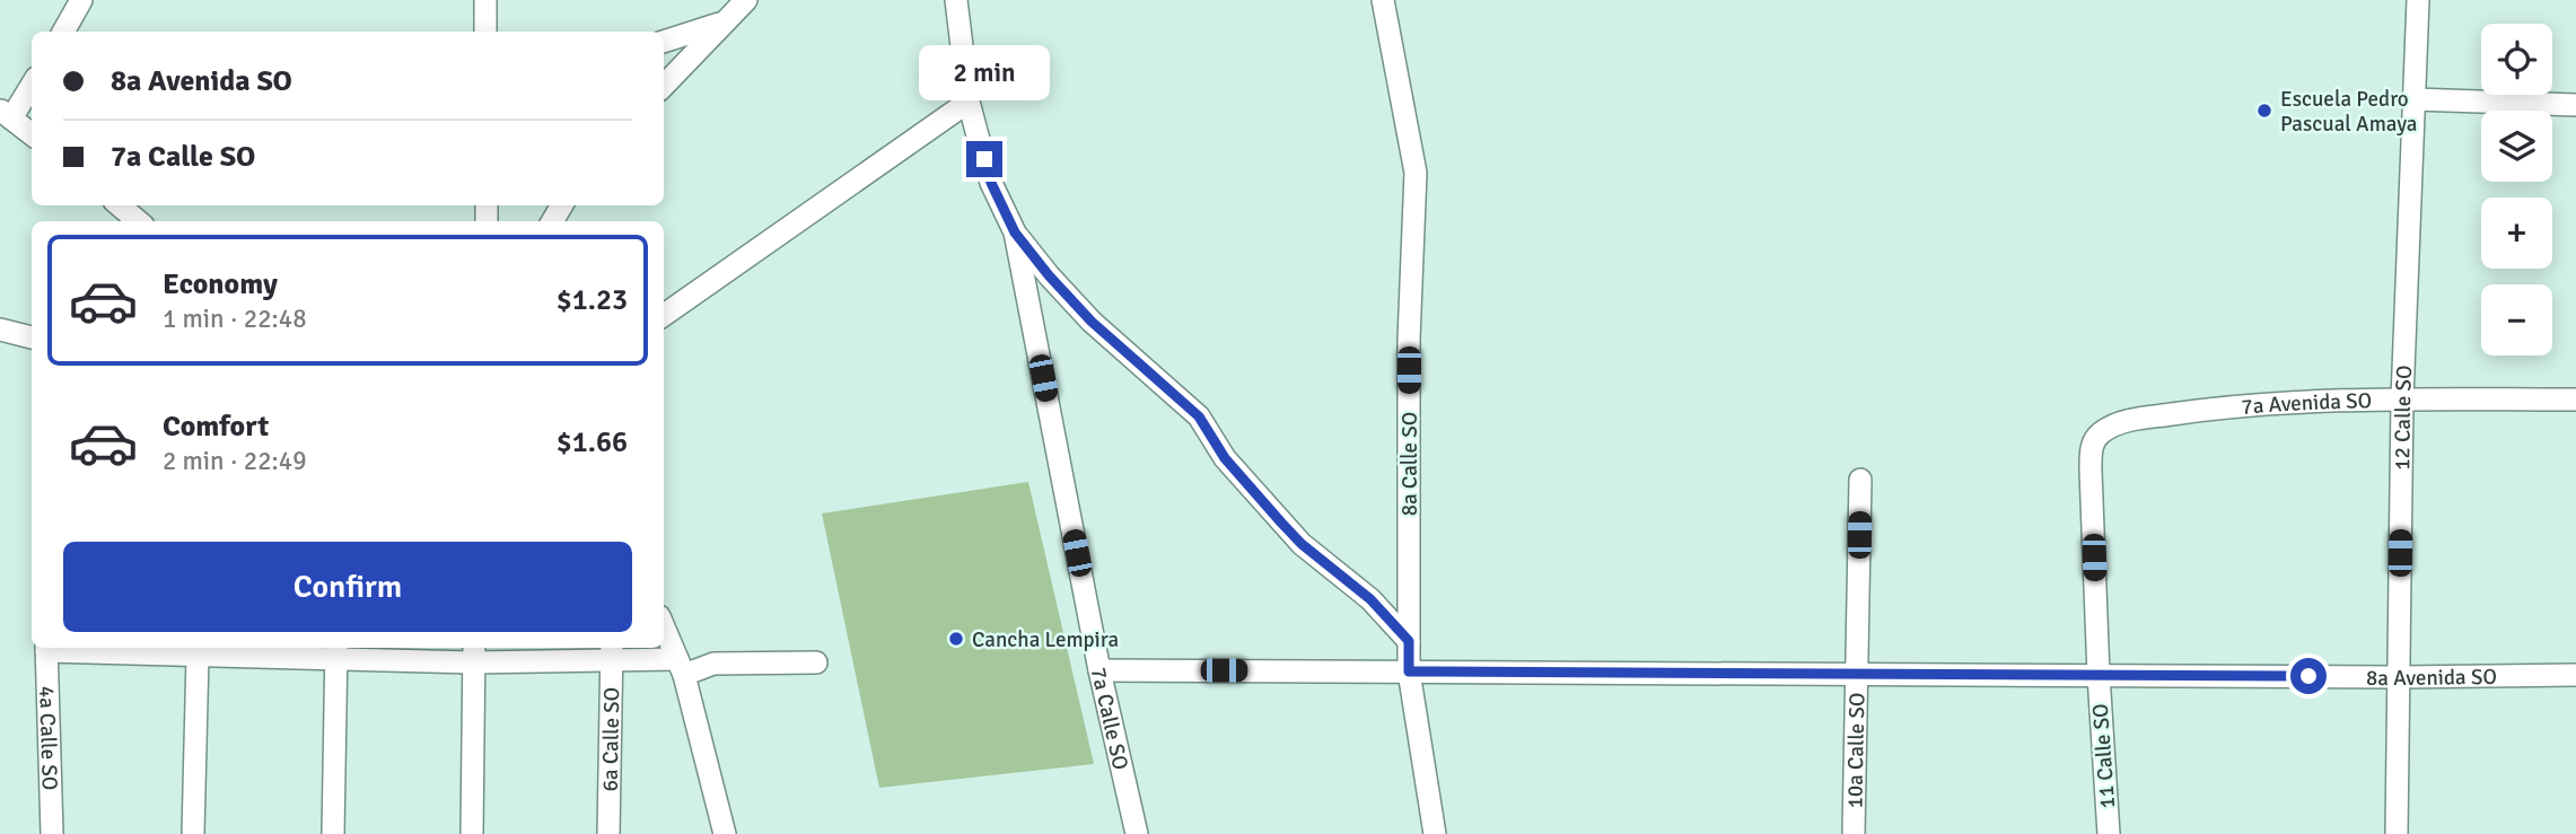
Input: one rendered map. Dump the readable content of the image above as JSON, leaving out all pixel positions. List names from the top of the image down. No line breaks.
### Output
{"streets":{"street":["7a Avenida SO","12 Calle SO","8a Calle SO","8a Avenida SO","7a Calle SO","4a Calle SO","6a Calle SO","10a Calle SO","11 Calle SO"]},"crossings":[["7a Avenida SO","12 Calle SO"],["7a Avenida SO","11 Calle SO"],["12 Calle SO","8a Avenida SO"],["8a Calle SO","8a Avenida SO"],["8a Avenida SO","7a Calle SO"],["8a Avenida SO","10a Calle SO"],["8a Avenida SO","11 Calle SO"]],"places":["Escuela Pedro Pascual Amaya","Cancha Lempira"],"page":{"map_buttons":["+","−"],"banner":["8a Avenida SO","7a Calle SO"],"bubble":"2 min","list":[{"name":"Economy","note":"1 min · 22:48","value":"$1.23"},{"name":"Comfort","note":"2 min · 22:49","value":"$1.66"}],"buttons":"Confirm"}}
